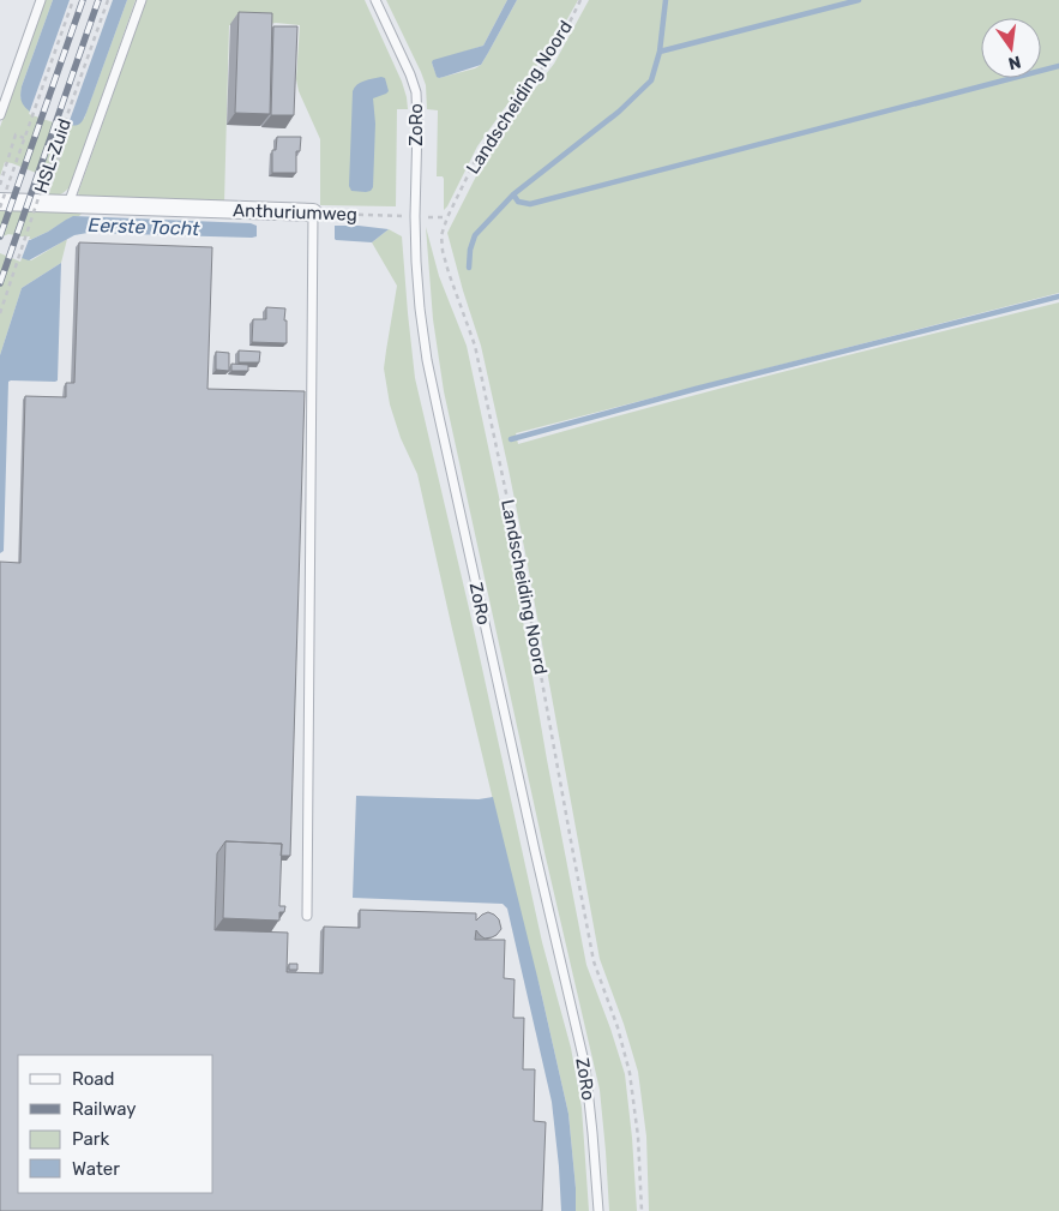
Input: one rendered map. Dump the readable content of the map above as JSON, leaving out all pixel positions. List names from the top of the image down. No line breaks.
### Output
{"streets":{"street":["Anthuriumweg"],"lane":["ZoRo"],"path":["Landscheiding Noord","HSL-Zuid"]},"crossings":[["Landscheiding Noord","Anthuriumweg"],["ZoRo","Anthuriumweg"]],"water":["Eerste Tocht"],"legend":["Road","Railway","Park","Water"],"north":"bottom"}
